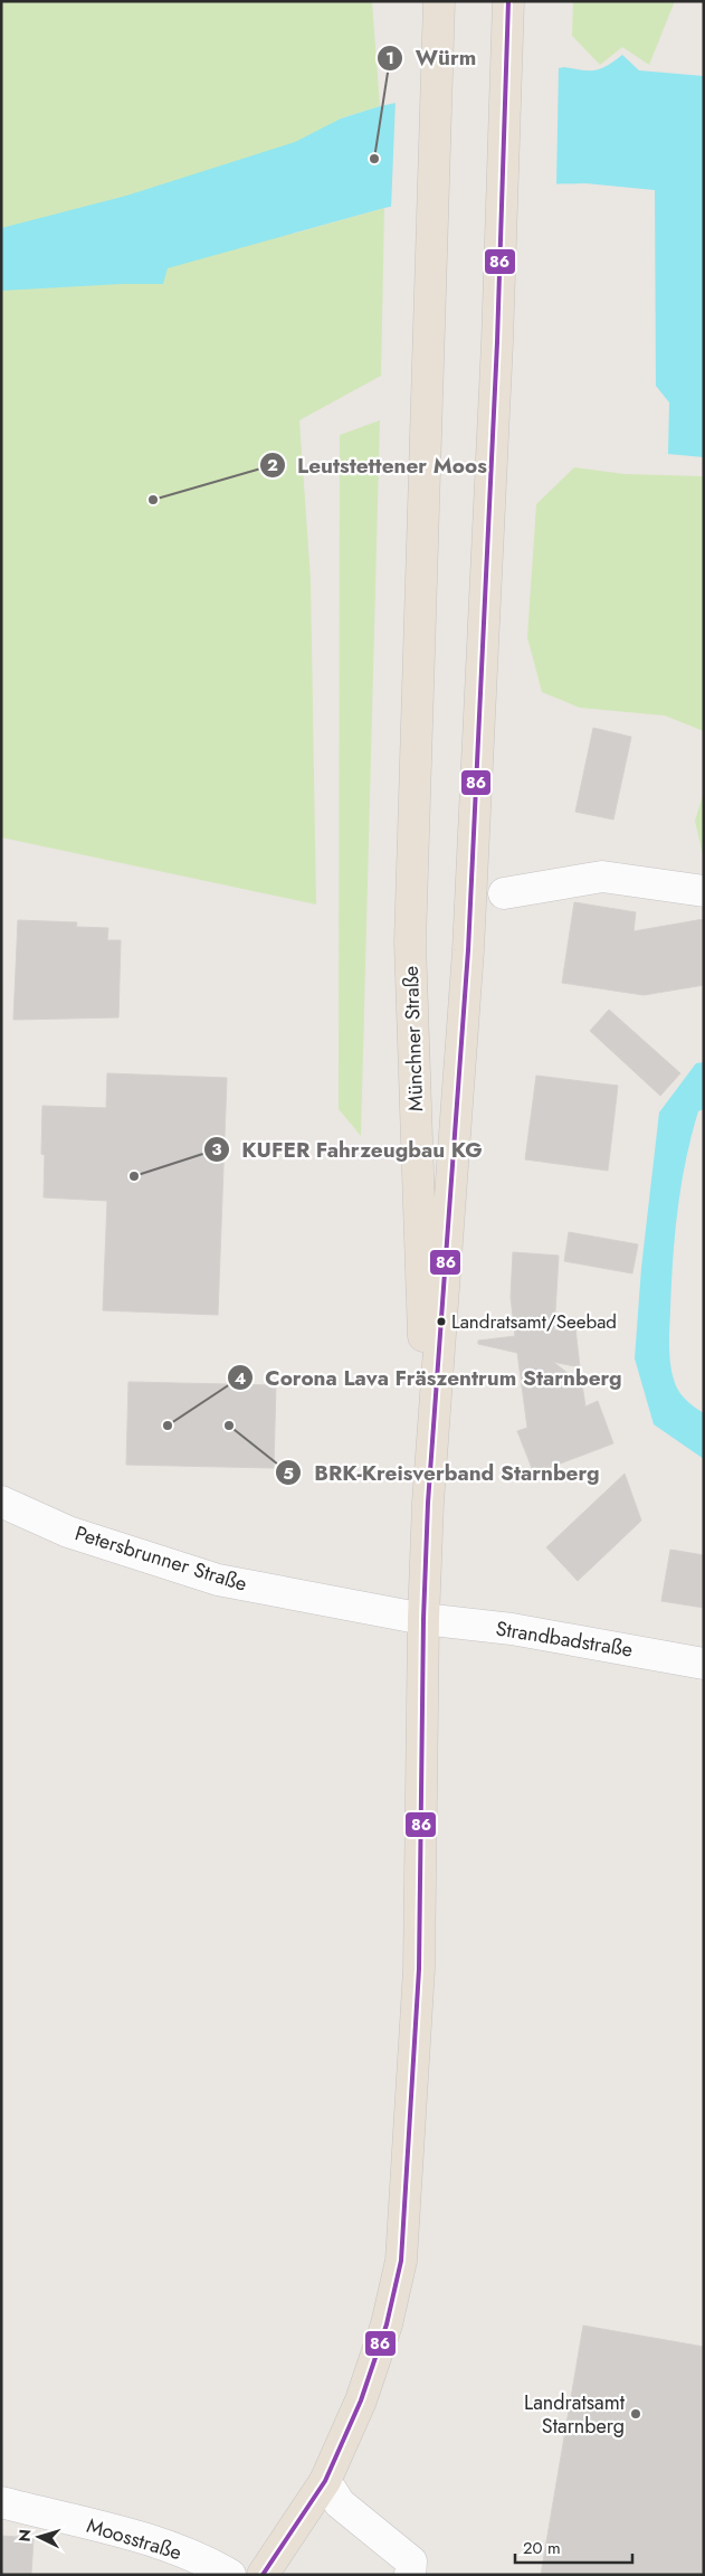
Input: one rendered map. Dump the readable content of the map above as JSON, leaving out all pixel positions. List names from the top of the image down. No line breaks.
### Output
{"streets":{"main road":["Münchner Straße"],"street":["Petersbrunner Straße","Strandbadstraße","Moosstraße"]},"crossings":[["Münchner Straße","Petersbrunner Straße"],["Münchner Straße","Strandbadstraße"],["Petersbrunner Straße","Strandbadstraße"]],"places":["Würm","Leutstettener Moos","KUFER Fahrzeugbau KG","Landratsamt/Seebad","Corona Lava Fräszentrum Starnberg","BRK-Kreisverband Starnberg","Landratsamt Starnberg"],"lines":["transit line 86"],"scale_bar":"20 m","north":"left"}
